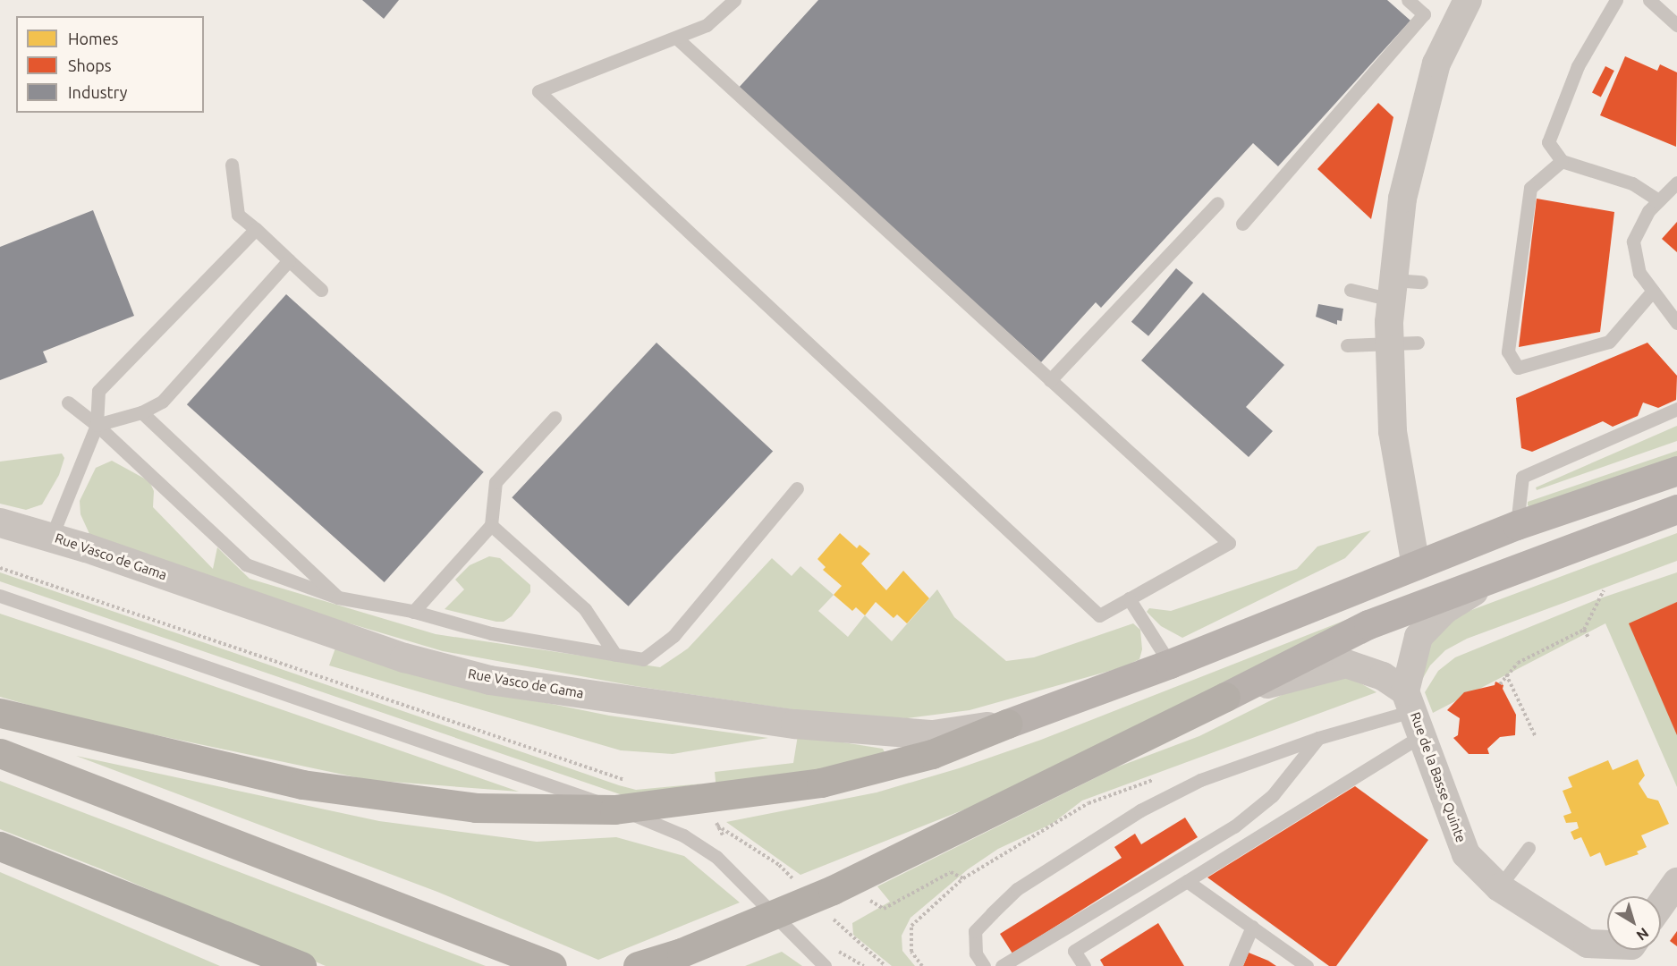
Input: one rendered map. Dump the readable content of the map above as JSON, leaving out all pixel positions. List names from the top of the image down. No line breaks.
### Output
{"streets":{"street":["Rue Vasco de Gama","Rue de la Basse Quinte"]},"legend":["Homes","Shops","Industry"],"north":"bottom right"}
